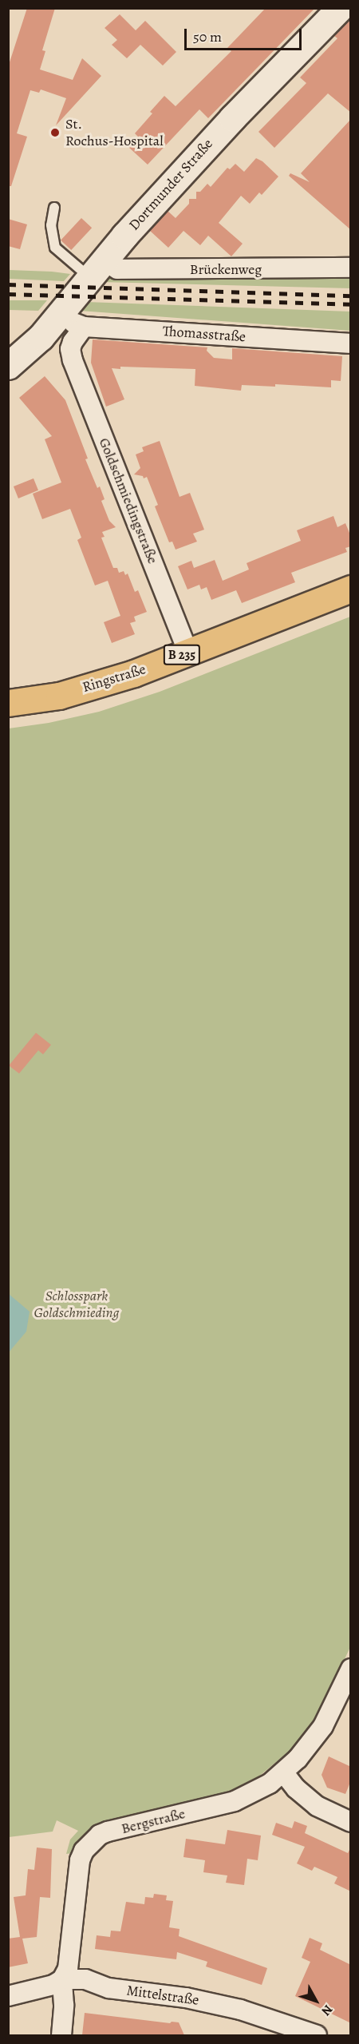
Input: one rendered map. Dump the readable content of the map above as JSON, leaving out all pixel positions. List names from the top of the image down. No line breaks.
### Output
{"streets":{"main road":["B 235","Ringstraße"],"street":["Dortmunder Straße","Brückenweg","Thomasstraße","Goldschmiedingstraße","Bergstraße","Mittelstraße"]},"crossings":[["Dortmunder Straße","Brückenweg"],["Dortmunder Straße","Thomasstraße"],["Goldschmiedingstraße","Ringstraße"],["Bergstraße","Mittelstraße"]],"parks":["Schlosspark Goldschmieding"],"places":["St. Rochus-Hospital"],"scale_bar":"50 m","north":"bottom right"}
